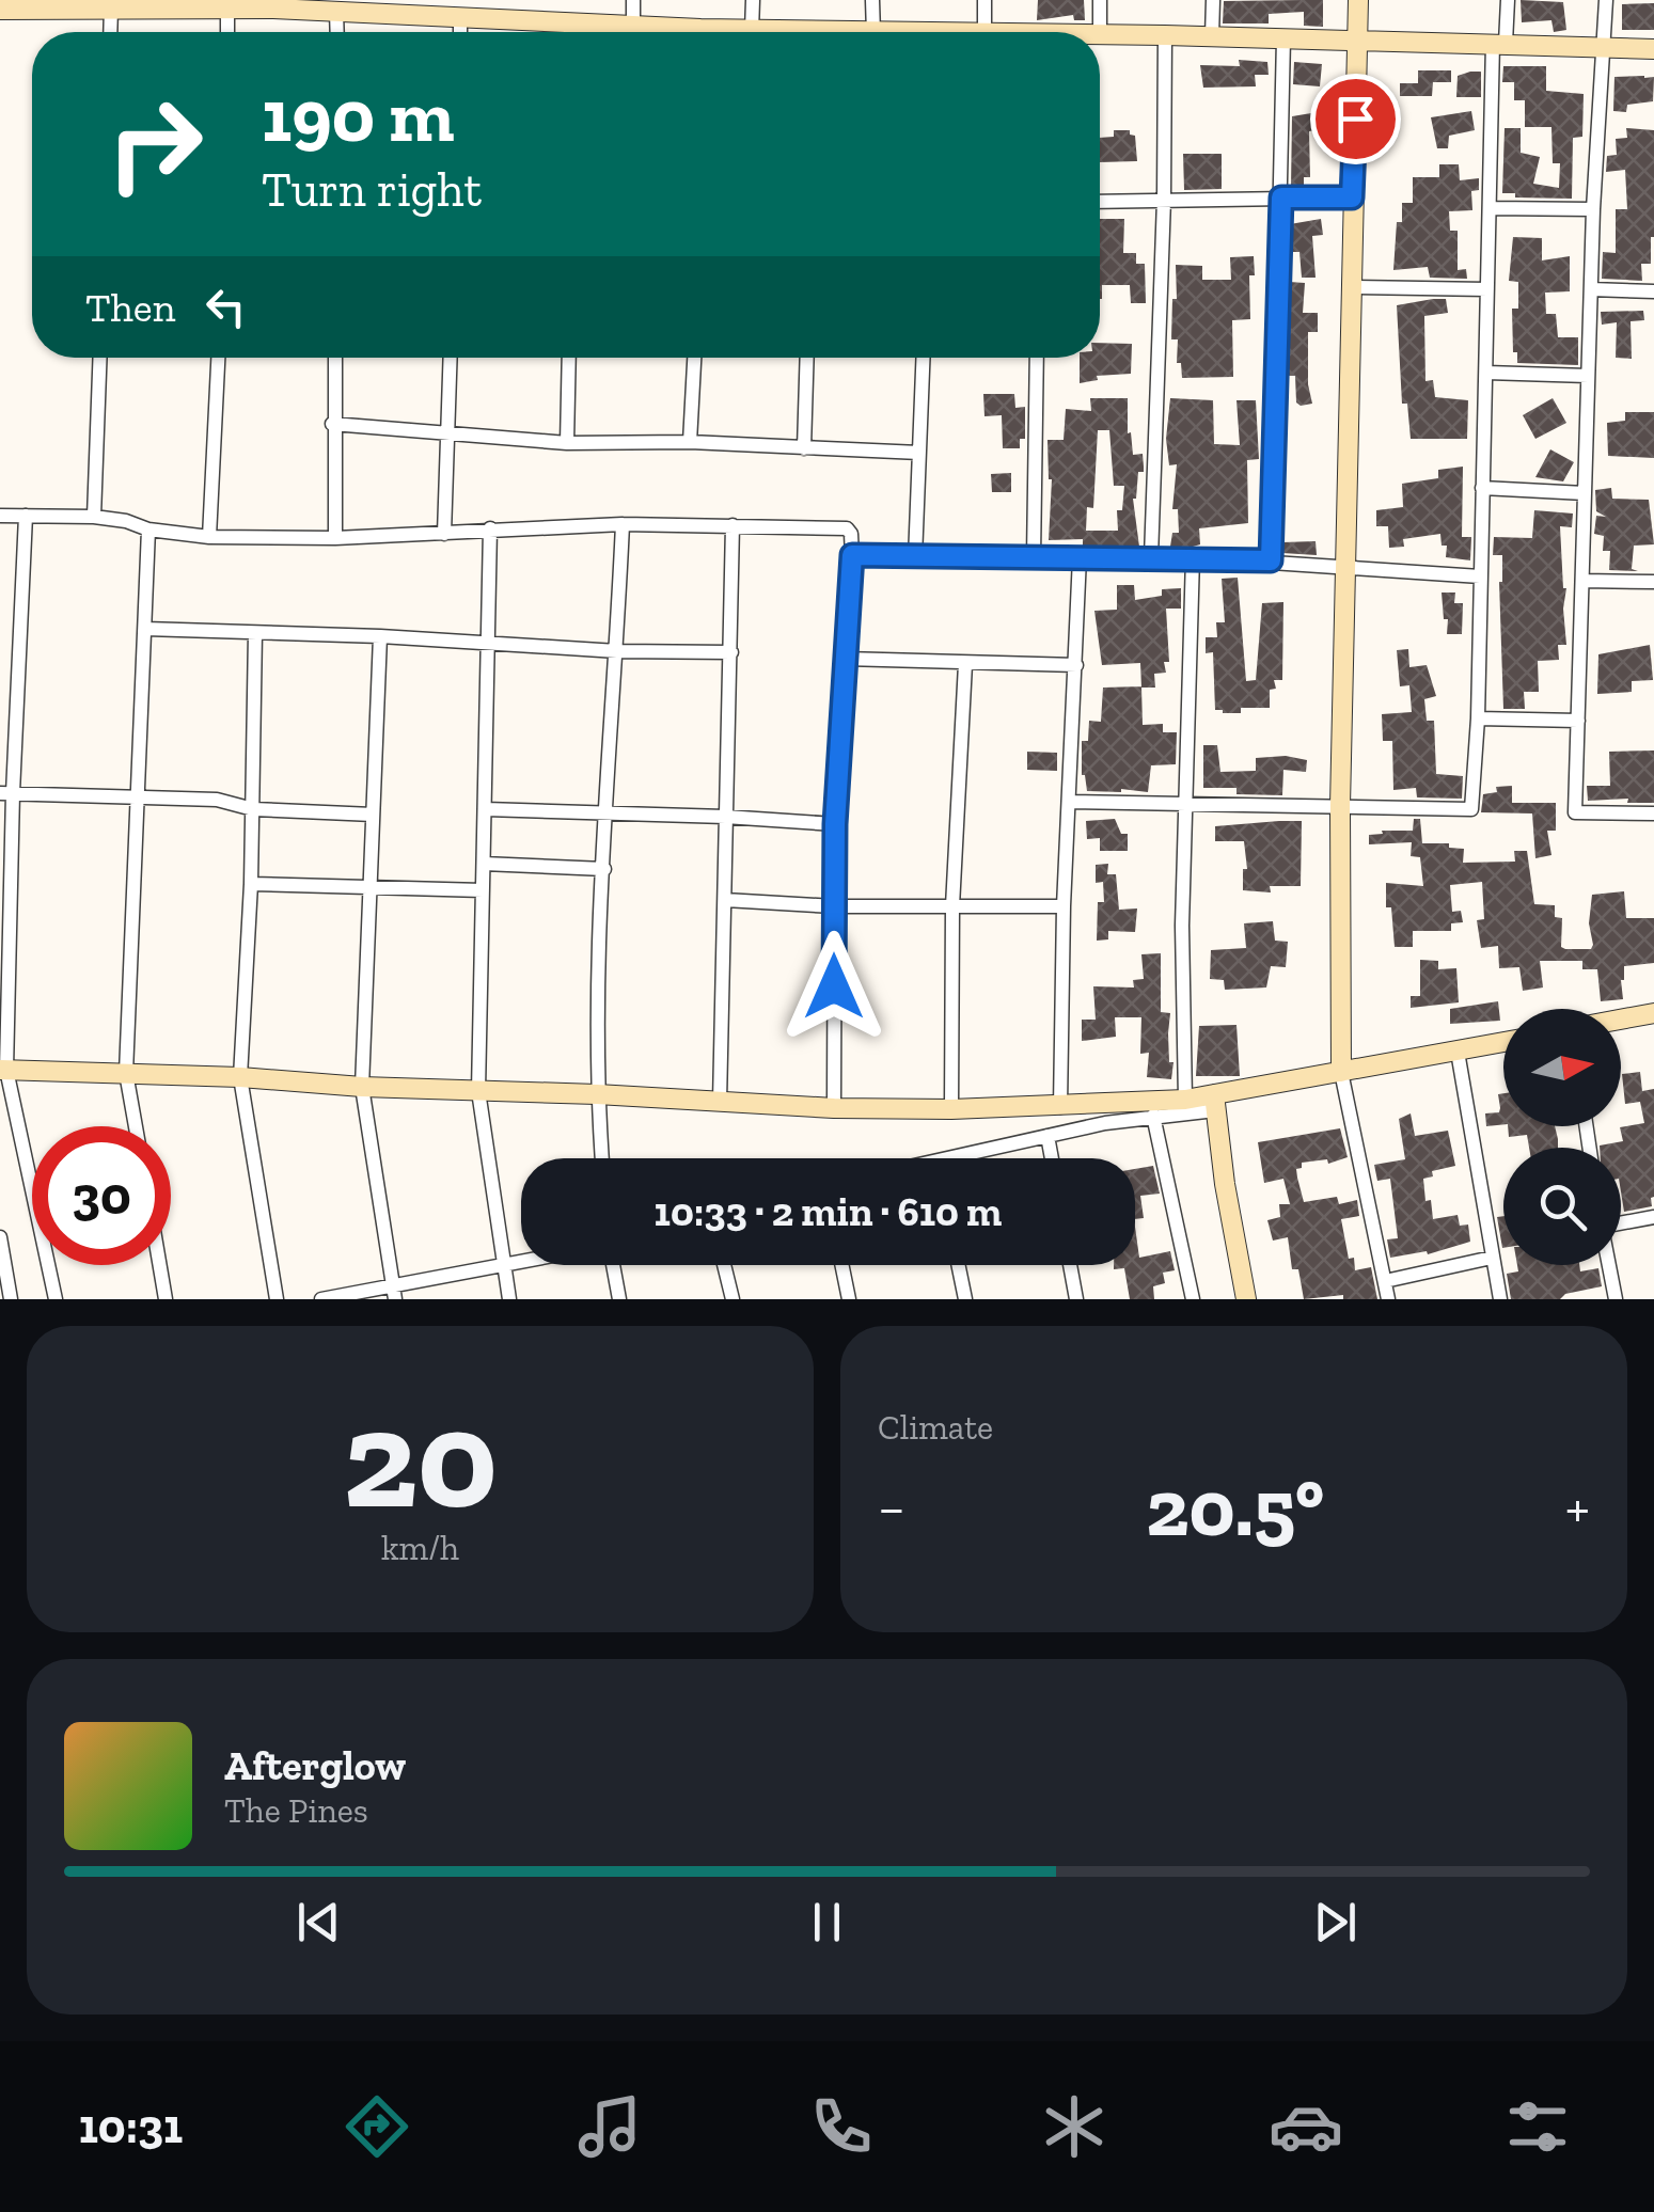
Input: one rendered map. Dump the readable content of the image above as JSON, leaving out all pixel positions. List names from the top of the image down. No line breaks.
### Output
{"north":"right","page":{"turn":["190 m","Turn right"],"then":"Then","limit":"30","trip":"10:33 · 2 min · 610 m","tile":[["20","km/h"],"Climate"],"heat":["−","20.5°","+"],"song":["Afterglow","The Pines"],"tabs":"10:31"}}
